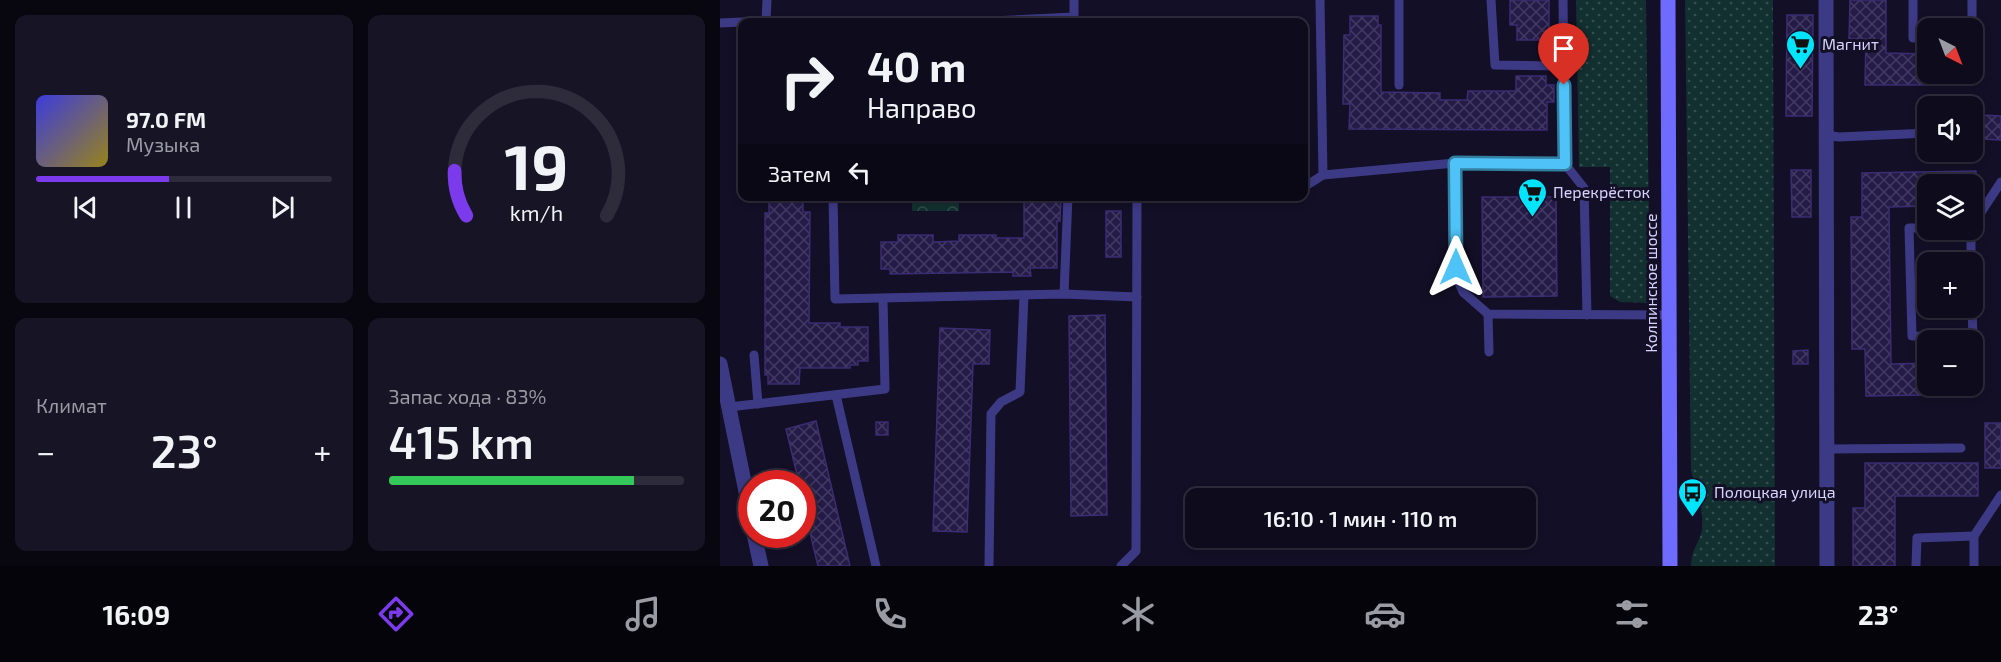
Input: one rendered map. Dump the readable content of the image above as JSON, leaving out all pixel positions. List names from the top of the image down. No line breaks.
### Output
{"streets":{"main road":["Колпинское шоссе"]},"places":{"supermarket":["Магнит","Перекрёсток"],"bus stop":["Полоцкая улица"]},"north":"bottom right","page":{"map_buttons":["+","−"],"turn":["40 m","Направо"],"song":["97.0 FM","Музыка"],"then":"Затем","tile":["Климат",["Запас хода · 83%","415 km"]],"heat":["−","23°","+"],"limit":"20","trip":"16:10 · 1 мин · 110 m","tabs":["16:09","23°"],"gauge":["19","km/h"]}}
